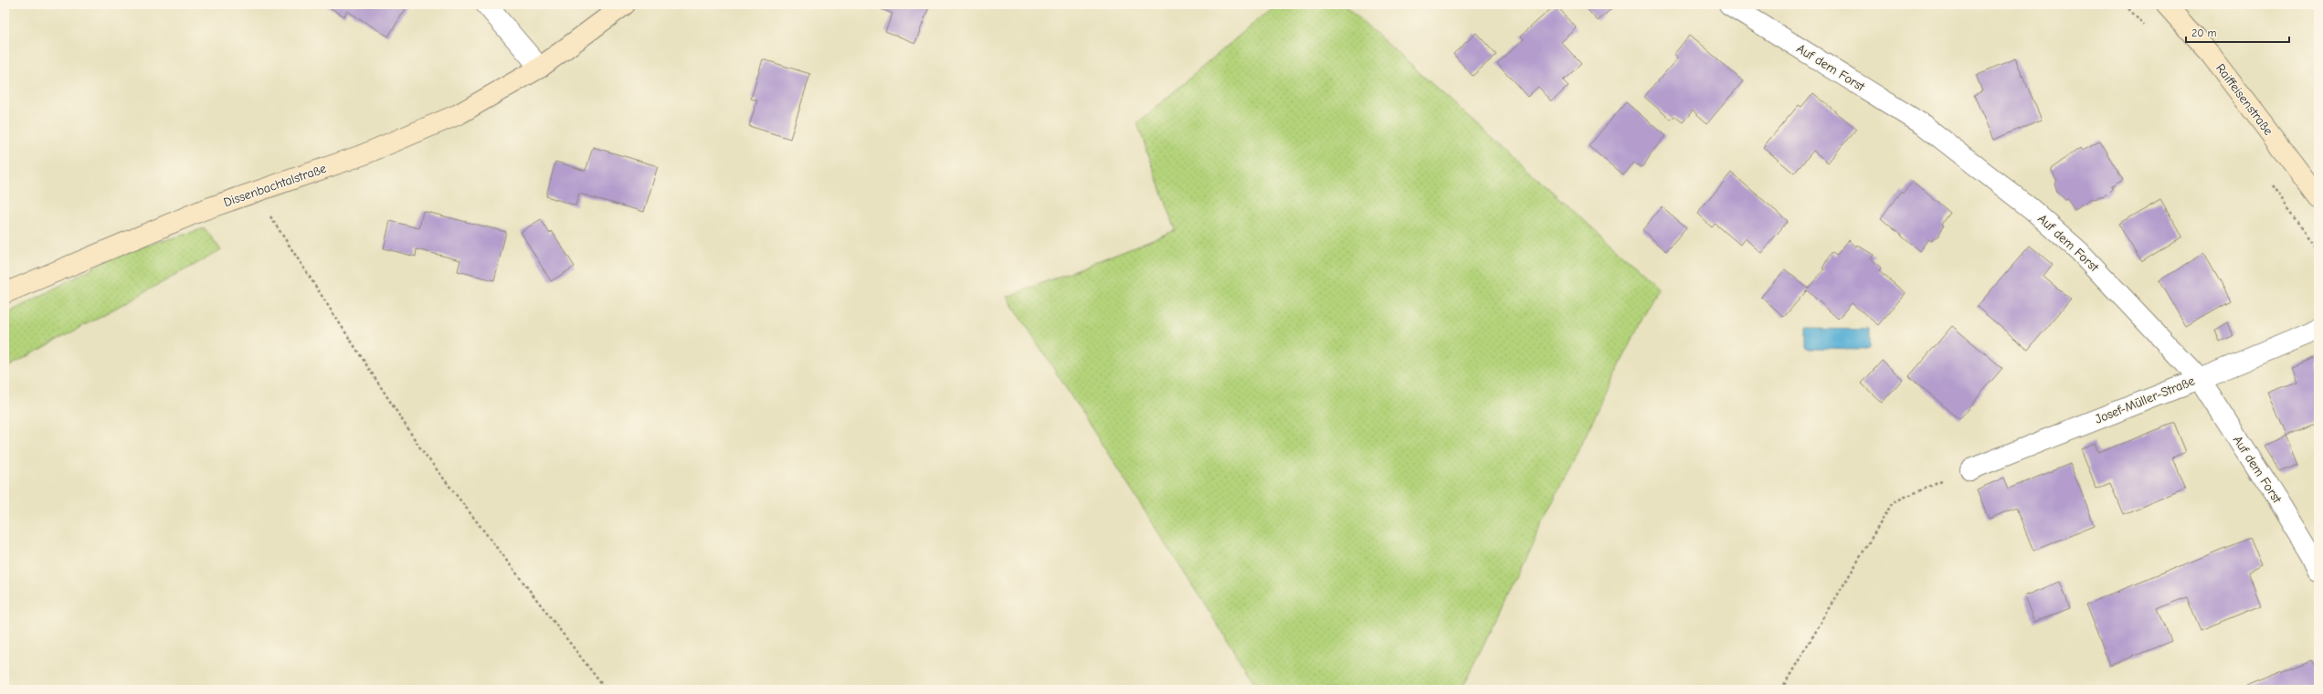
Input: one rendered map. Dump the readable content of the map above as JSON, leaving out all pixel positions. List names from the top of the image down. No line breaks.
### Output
{"streets":{"main road":["Raiffeisenstraße","Dissenbachtalstraße"],"street":["Auf dem Forst","Josef-Müller-Straße"]},"crossings":[["Auf dem Forst","Josef-Müller-Straße"]],"scale_bar":"20 m"}
